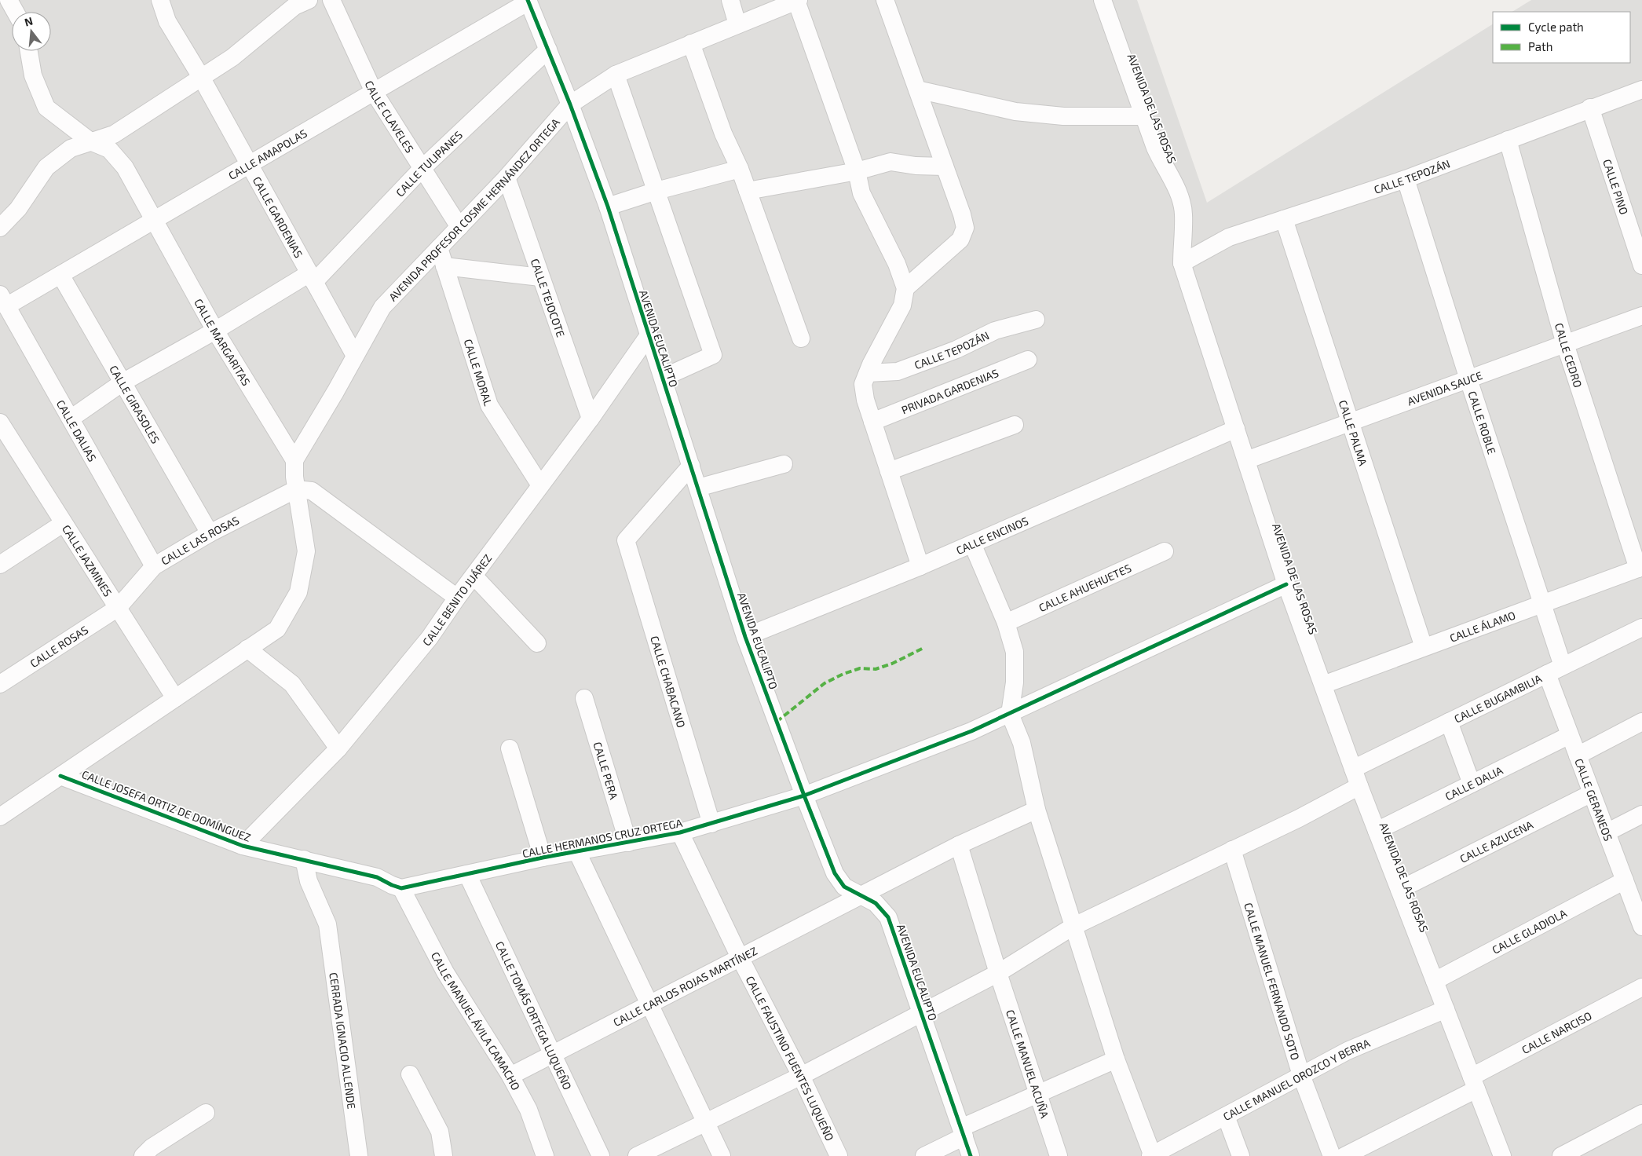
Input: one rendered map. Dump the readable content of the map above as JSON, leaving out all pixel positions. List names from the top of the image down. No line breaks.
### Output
{"streets":{"street":["AVENIDA DE LAS ROSAS","CALLE CLAVELES","CALLE AMAPOLAS","CALLE TULIPANES","CALLE TEPOZÁN","CALLE PINO","AVENIDA PROFESOR COSME HERNÁNDEZ ORTEGA","CALLE GARDENIAS","CALLE TEJOCOTE","AVENIDA EUCALIPTO","CALLE MARGARITAS","CALLE CEDRO","CALLE MORAL","AVENIDA SAUCE","PRIVADA GARDENIAS","CALLE GIRASOLES","CALLE ROBLE","CALLE DALIAS","CALLE PALMA","CALLE ENCINOS","CALLE LAS ROSAS","CALLE JAZMINES","CALLE AHUEHUETES","CALLE BENITO JUÁREZ","CALLE ÁLAMO","CALLE ROSAS","CALLE CHABACANO","CALLE BUGAMBILIA","CALLE PERA","CALLE DALIA","CALLE GERANEOS","CALLE JOSEFA ORTIZ DE DOMÍNGUEZ","CALLE HERMANOS CRUZ ORTEGA","CALLE AZUCENA","CALLE GLADIOLA","CALLE MANUEL FERNANDO SOTO","CALLE CARLOS ROJAS MARTÍNEZ","CALLE TOMÁS ORTEGA LUQUEÑO","CALLE MANUEL ÁVILA CAMACHO","CALLE NARCISO","CERRADA IGNACIO ALLENDE","CALLE FAUSTINO FUENTES LUQUEÑO","CALLE MANUEL ACUÑA","CALLE MANUEL OROZCO Y BERRA"]},"crossings":[["AVENIDA DE LAS ROSAS","CALLE TEPOZÁN"],["AVENIDA DE LAS ROSAS","AVENIDA SAUCE"],["AVENIDA DE LAS ROSAS","CALLE ENCINOS"],["AVENIDA DE LAS ROSAS","CALLE ÁLAMO"],["AVENIDA DE LAS ROSAS","CALLE BUGAMBILIA"],["AVENIDA DE LAS ROSAS","CALLE DALIA"],["AVENIDA DE LAS ROSAS","CALLE HERMANOS CRUZ ORTEGA"],["AVENIDA DE LAS ROSAS","CALLE AZUCENA"],["AVENIDA DE LAS ROSAS","CALLE GLADIOLA"],["AVENIDA DE LAS ROSAS","CALLE NARCISO"],["AVENIDA DE LAS ROSAS","CALLE MANUEL OROZCO Y BERRA"],["CALLE CLAVELES","CALLE AMAPOLAS"],["CALLE CLAVELES","CALLE TULIPANES"],["CALLE CLAVELES","AVENIDA PROFESOR COSME HERNÁNDEZ ORTEGA"],["CALLE AMAPOLAS","CALLE GARDENIAS"],["CALLE AMAPOLAS","AVENIDA EUCALIPTO"],["CALLE AMAPOLAS","CALLE MARGARITAS"],["CALLE AMAPOLAS","CALLE GIRASOLES"],["CALLE AMAPOLAS","CALLE DALIAS"],["CALLE TULIPANES","CALLE GARDENIAS"],["CALLE TULIPANES","AVENIDA EUCALIPTO"],["CALLE TULIPANES","CALLE MARGARITAS"],["CALLE TULIPANES","CALLE GIRASOLES"],["CALLE TULIPANES","CALLE DALIAS"],["CALLE TEPOZÁN","CALLE PINO"],["CALLE TEPOZÁN","CALLE CEDRO"],["CALLE TEPOZÁN","CALLE ROBLE"],["CALLE TEPOZÁN","CALLE PALMA"],["AVENIDA PROFESOR COSME HERNÁNDEZ ORTEGA","CALLE GARDENIAS"],["AVENIDA PROFESOR COSME HERNÁNDEZ ORTEGA","CALLE TEJOCOTE"],["AVENIDA PROFESOR COSME HERNÁNDEZ ORTEGA","AVENIDA EUCALIPTO"],["AVENIDA PROFESOR COSME HERNÁNDEZ ORTEGA","CALLE MARGARITAS"],["AVENIDA PROFESOR COSME HERNÁNDEZ ORTEGA","CALLE MORAL"],["CALLE TEJOCOTE","CALLE BENITO JUÁREZ"],["AVENIDA EUCALIPTO","CALLE ENCINOS"],["AVENIDA EUCALIPTO","CALLE BENITO JUÁREZ"],["AVENIDA EUCALIPTO","CALLE CHABACANO"],["AVENIDA EUCALIPTO","CALLE HERMANOS CRUZ ORTEGA"],["AVENIDA EUCALIPTO","CALLE CARLOS ROJAS MARTÍNEZ"],["CALLE CEDRO","AVENIDA SAUCE"],["CALLE CEDRO","CALLE ÁLAMO"],["CALLE MORAL","CALLE BENITO JUÁREZ"],["AVENIDA SAUCE","CALLE ROBLE"],["AVENIDA SAUCE","CALLE PALMA"],["CALLE GIRASOLES","CALLE LAS ROSAS"],["CALLE ROBLE","CALLE ÁLAMO"],["CALLE ROBLE","CALLE BUGAMBILIA"],["CALLE DALIAS","CALLE LAS ROSAS"],["CALLE PALMA","CALLE ÁLAMO"],["CALLE LAS ROSAS","CALLE JAZMINES"],["CALLE LAS ROSAS","CALLE ROSAS"],["CALLE JAZMINES","CALLE ROSAS"],["CALLE BENITO JUÁREZ","CALLE JOSEFA ORTIZ DE DOMÍNGUEZ"],["CALLE CHABACANO","CALLE HERMANOS CRUZ ORTEGA"],["CALLE BUGAMBILIA","CALLE GERANEOS"],["CALLE PERA","CALLE HERMANOS CRUZ ORTEGA"],["CALLE DALIA","CALLE GERANEOS"],["CALLE GERANEOS","CALLE AZUCENA"],["CALLE GERANEOS","CALLE GLADIOLA"],["CALLE JOSEFA ORTIZ DE DOMÍNGUEZ","CALLE HERMANOS CRUZ ORTEGA"],["CALLE JOSEFA ORTIZ DE DOMÍNGUEZ","CALLE MANUEL ÁVILA CAMACHO"],["CALLE JOSEFA ORTIZ DE DOMÍNGUEZ","CERRADA IGNACIO ALLENDE"],["CALLE HERMANOS CRUZ ORTEGA","CALLE TOMÁS ORTEGA LUQUEÑO"],["CALLE HERMANOS CRUZ ORTEGA","CALLE MANUEL ÁVILA CAMACHO"],["CALLE HERMANOS CRUZ ORTEGA","CALLE FAUSTINO FUENTES LUQUEÑO"],["CALLE MANUEL FERNANDO SOTO","CALLE MANUEL OROZCO Y BERRA"],["CALLE CARLOS ROJAS MARTÍNEZ","CALLE TOMÁS ORTEGA LUQUEÑO"],["CALLE CARLOS ROJAS MARTÍNEZ","CALLE MANUEL ÁVILA CAMACHO"],["CALLE CARLOS ROJAS MARTÍNEZ","CALLE FAUSTINO FUENTES LUQUEÑO"],["CALLE CARLOS ROJAS MARTÍNEZ","CALLE MANUEL ACUÑA"]],"legend":["Cycle path","Path"],"north":"top"}
